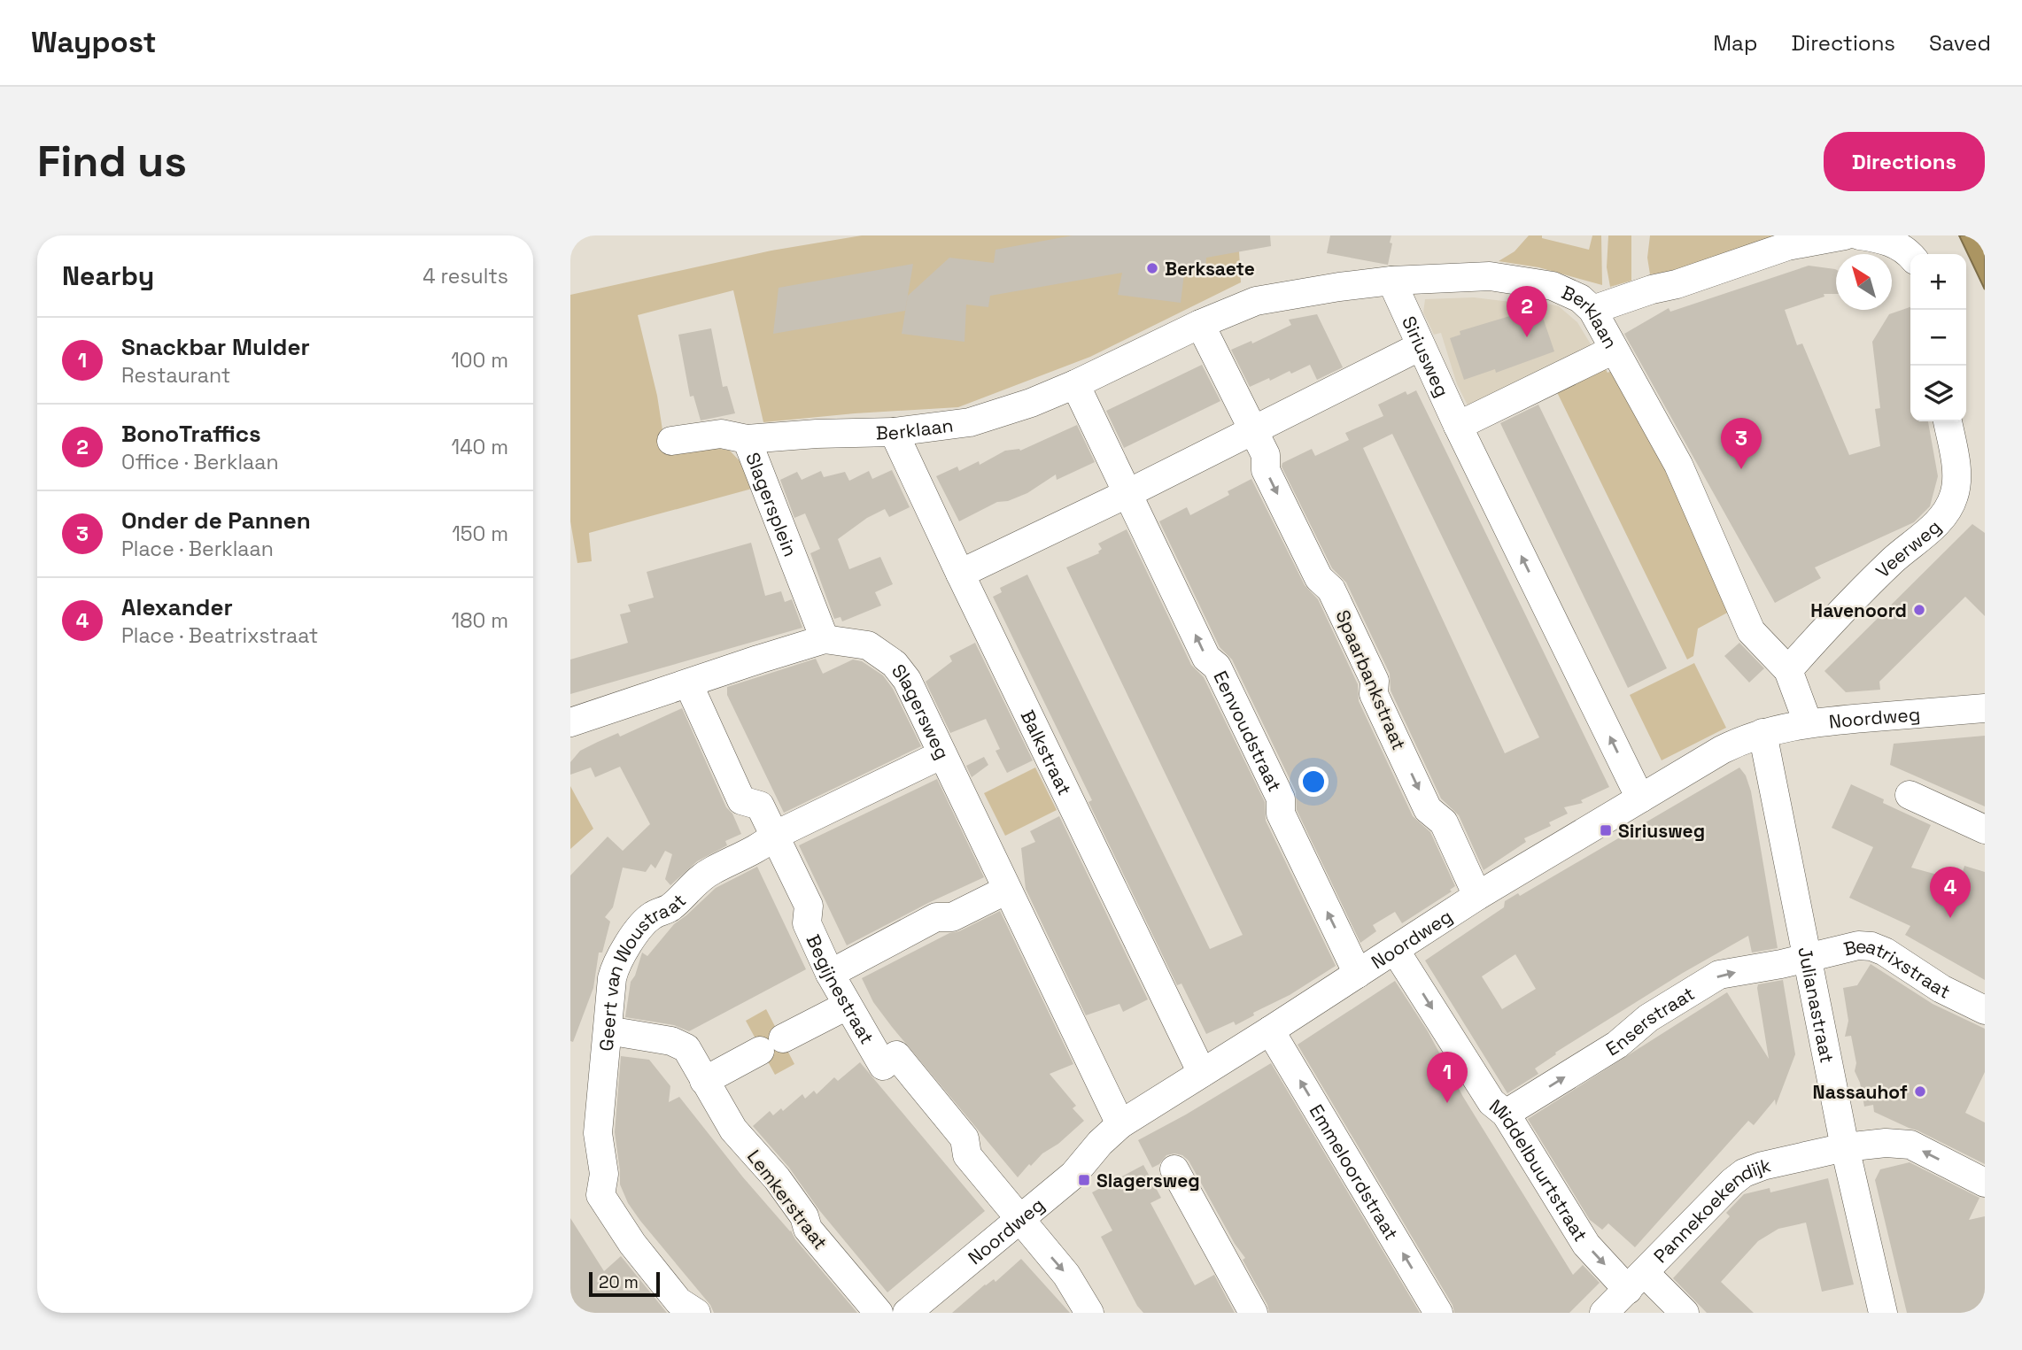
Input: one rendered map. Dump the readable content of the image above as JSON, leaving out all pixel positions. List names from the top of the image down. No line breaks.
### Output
{"streets":{"street":["Berklaan","Siriusweg","Slagersplein","Veerweg","Spaarbankstraat","Slagersweg","Noordweg","Eenvoudstraat","Balkstraat","Beatrixstraat","Geert van Woustraat","Begijnestraat","Julianastraat","Enserstraat","Middelbuurtstraat","Emmeloordstraat","Lemkerstraat","Pannekoekendijk"]},"crossings":[["Berklaan","Siriusweg"],["Berklaan","Slagersplein"],["Berklaan","Veerweg"],["Berklaan","Balkstraat"],["Siriusweg","Noordweg"],["Slagersplein","Slagersweg"],["Spaarbankstraat","Noordweg"],["Slagersweg","Noordweg"],["Slagersweg","Geert van Woustraat"],["Slagersweg","Begijnestraat"],["Noordweg","Eenvoudstraat"],["Noordweg","Balkstraat"],["Noordweg","Begijnestraat"],["Noordweg","Julianastraat"],["Noordweg","Middelbuurtstraat"],["Noordweg","Emmeloordstraat"],["Beatrixstraat","Julianastraat"],["Beatrixstraat","Enserstraat"],["Geert van Woustraat","Begijnestraat"],["Geert van Woustraat","Lemkerstraat"],["Julianastraat","Enserstraat"],["Julianastraat","Pannekoekendijk"],["Enserstraat","Middelbuurtstraat"],["Middelbuurtstraat","Pannekoekendijk"]],"one_way":["Siriusweg","Spaarbankstraat","Eenvoudstraat","Enserstraat","Middelbuurtstraat"],"places":{"other":["Berksaete","Havenoord","Nassauhof"],"transit":["Siriusweg","Slagersweg"]},"scale_bar":"20 m","north":"top left","page":{"header":"Waypost","nav":["Map","Directions","Saved"],"buttons":"Directions","title":"Find us","heading":["Nearby","4 results"],"map_buttons":["+","−"],"pins":["2","3","4","1"],"list":[{"mark":"1","name":"Snackbar Mulder","note":"Restaurant","value":"100 m"},{"mark":"2","name":"BonoTraffics","note":"Office · Berklaan","value":"140 m"},{"mark":"3","name":"Onder de Pannen","note":"Place · Berklaan","value":"150 m"},{"mark":"4","name":"Alexander","note":"Place · Beatrixstraat","value":"180 m"}],"scale":"20 m"}}
